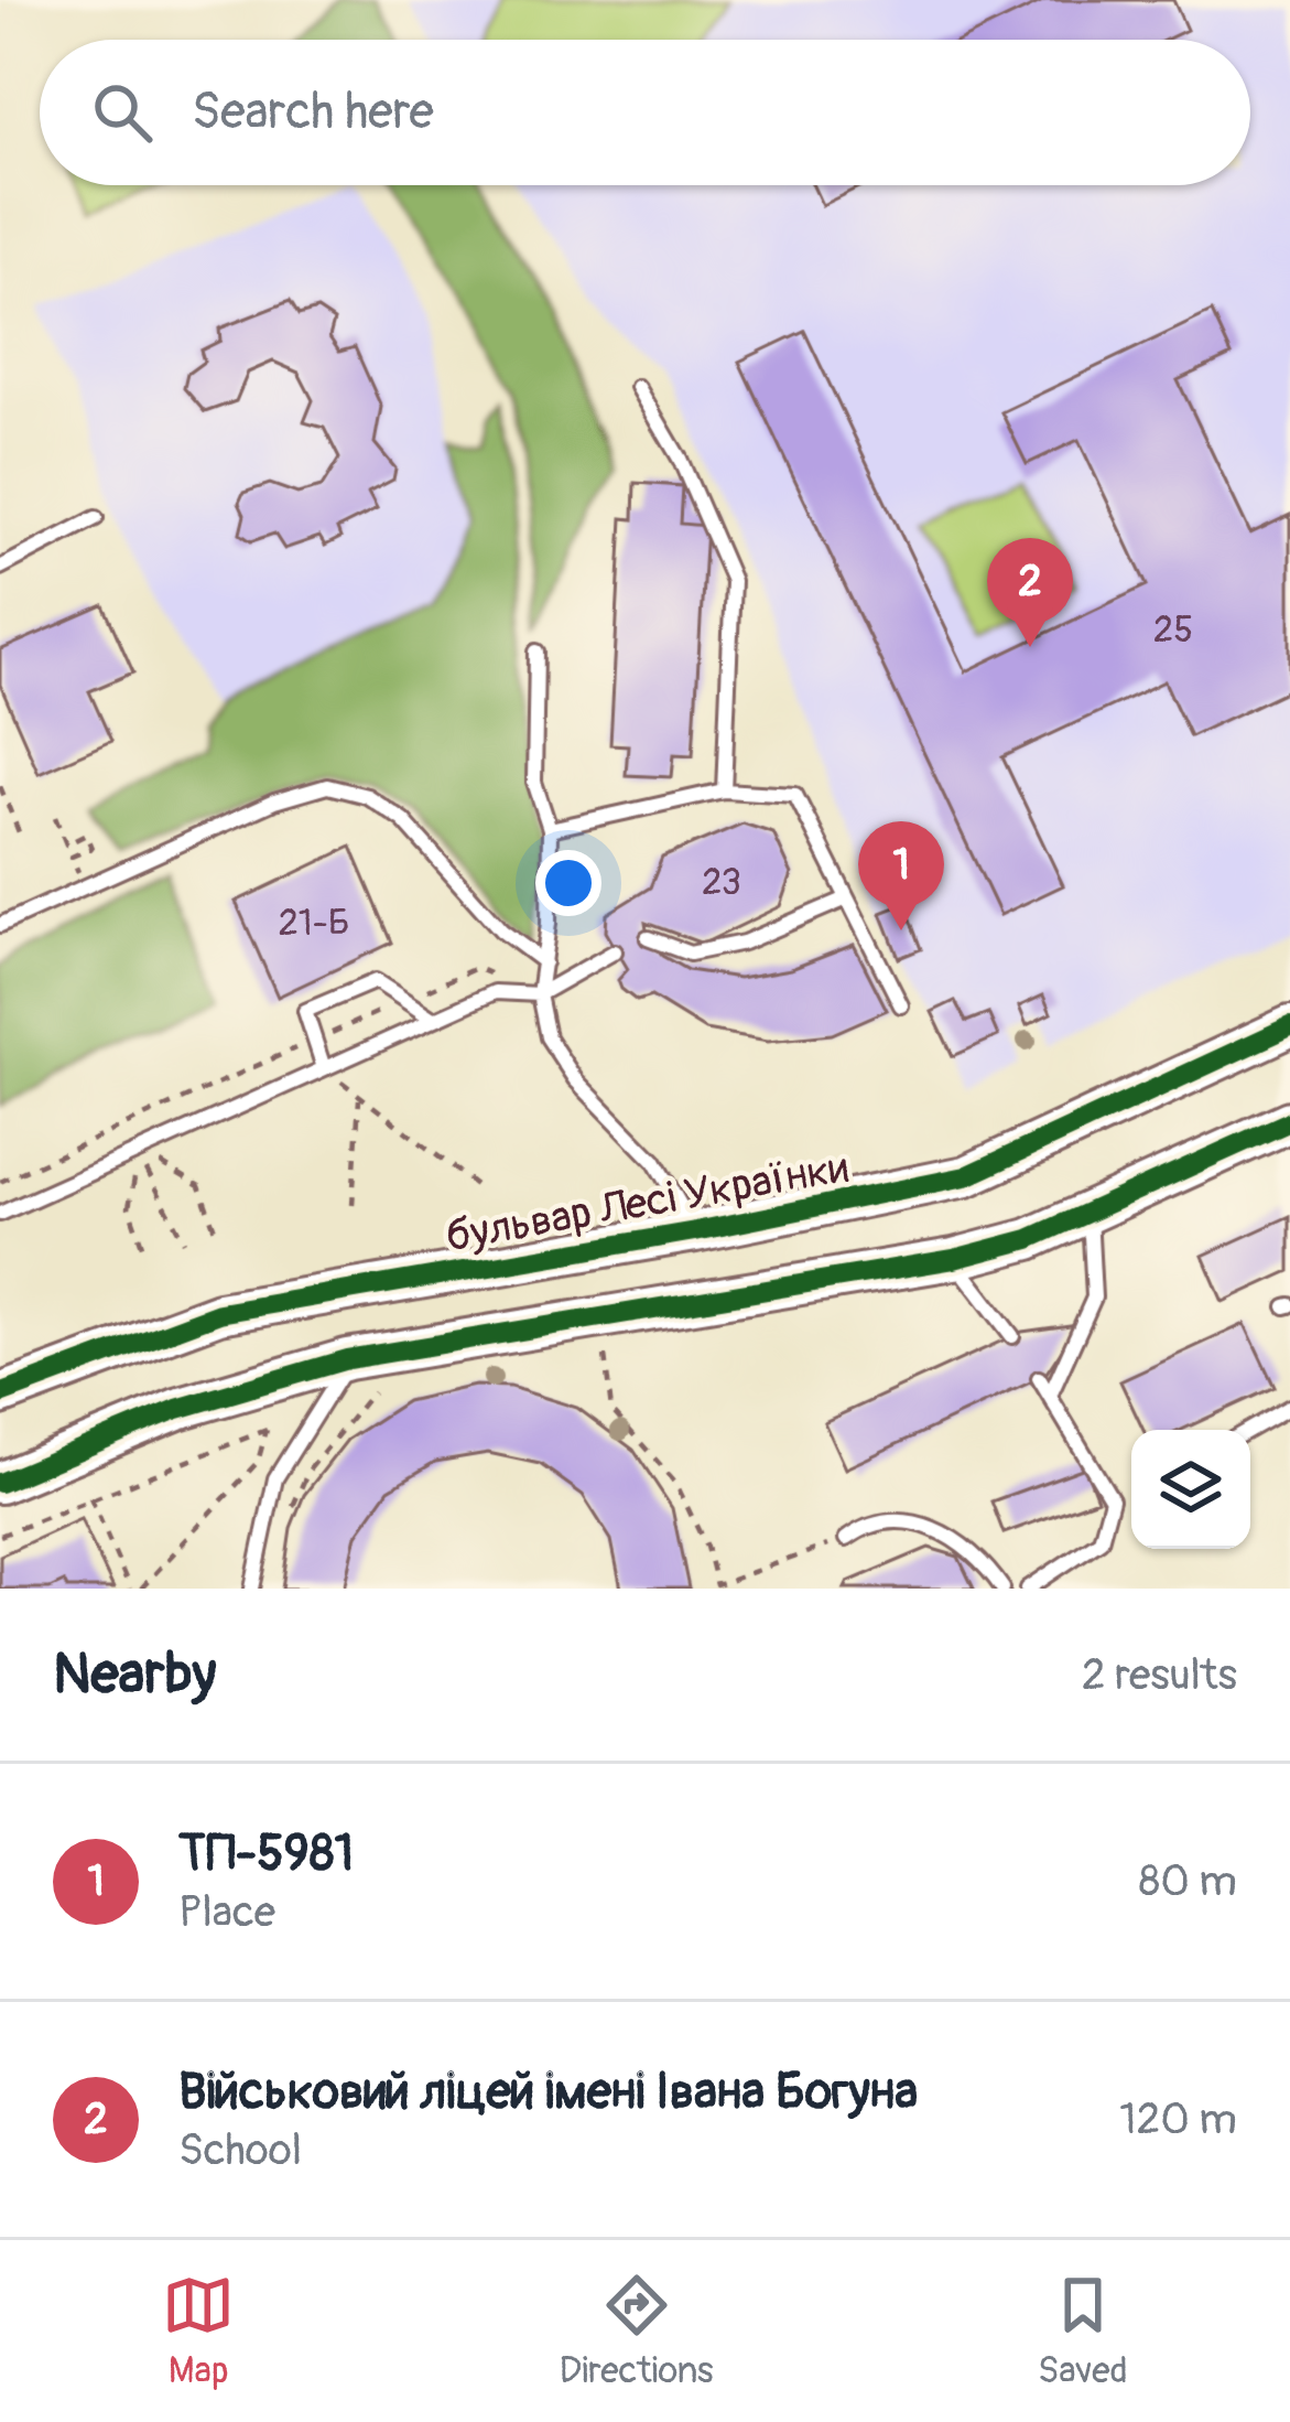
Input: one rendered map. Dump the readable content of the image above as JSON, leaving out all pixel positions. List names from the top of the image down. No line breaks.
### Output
{"streets":{"main road":["бульвар Лесі Українки"]},"house_numbers":["25","23","21-Б"],"page":{"search":"Search here","pins":["2","1"],"heading":["Nearby","2 results"],"list":[{"mark":"1","name":"ТП-5981","note":"Place","value":"80 m"},{"mark":"2","name":"Військовий ліцей імені Івана Богуна","note":"School","value":"120 m"}],"nav":["Map","Directions","Saved"]}}
